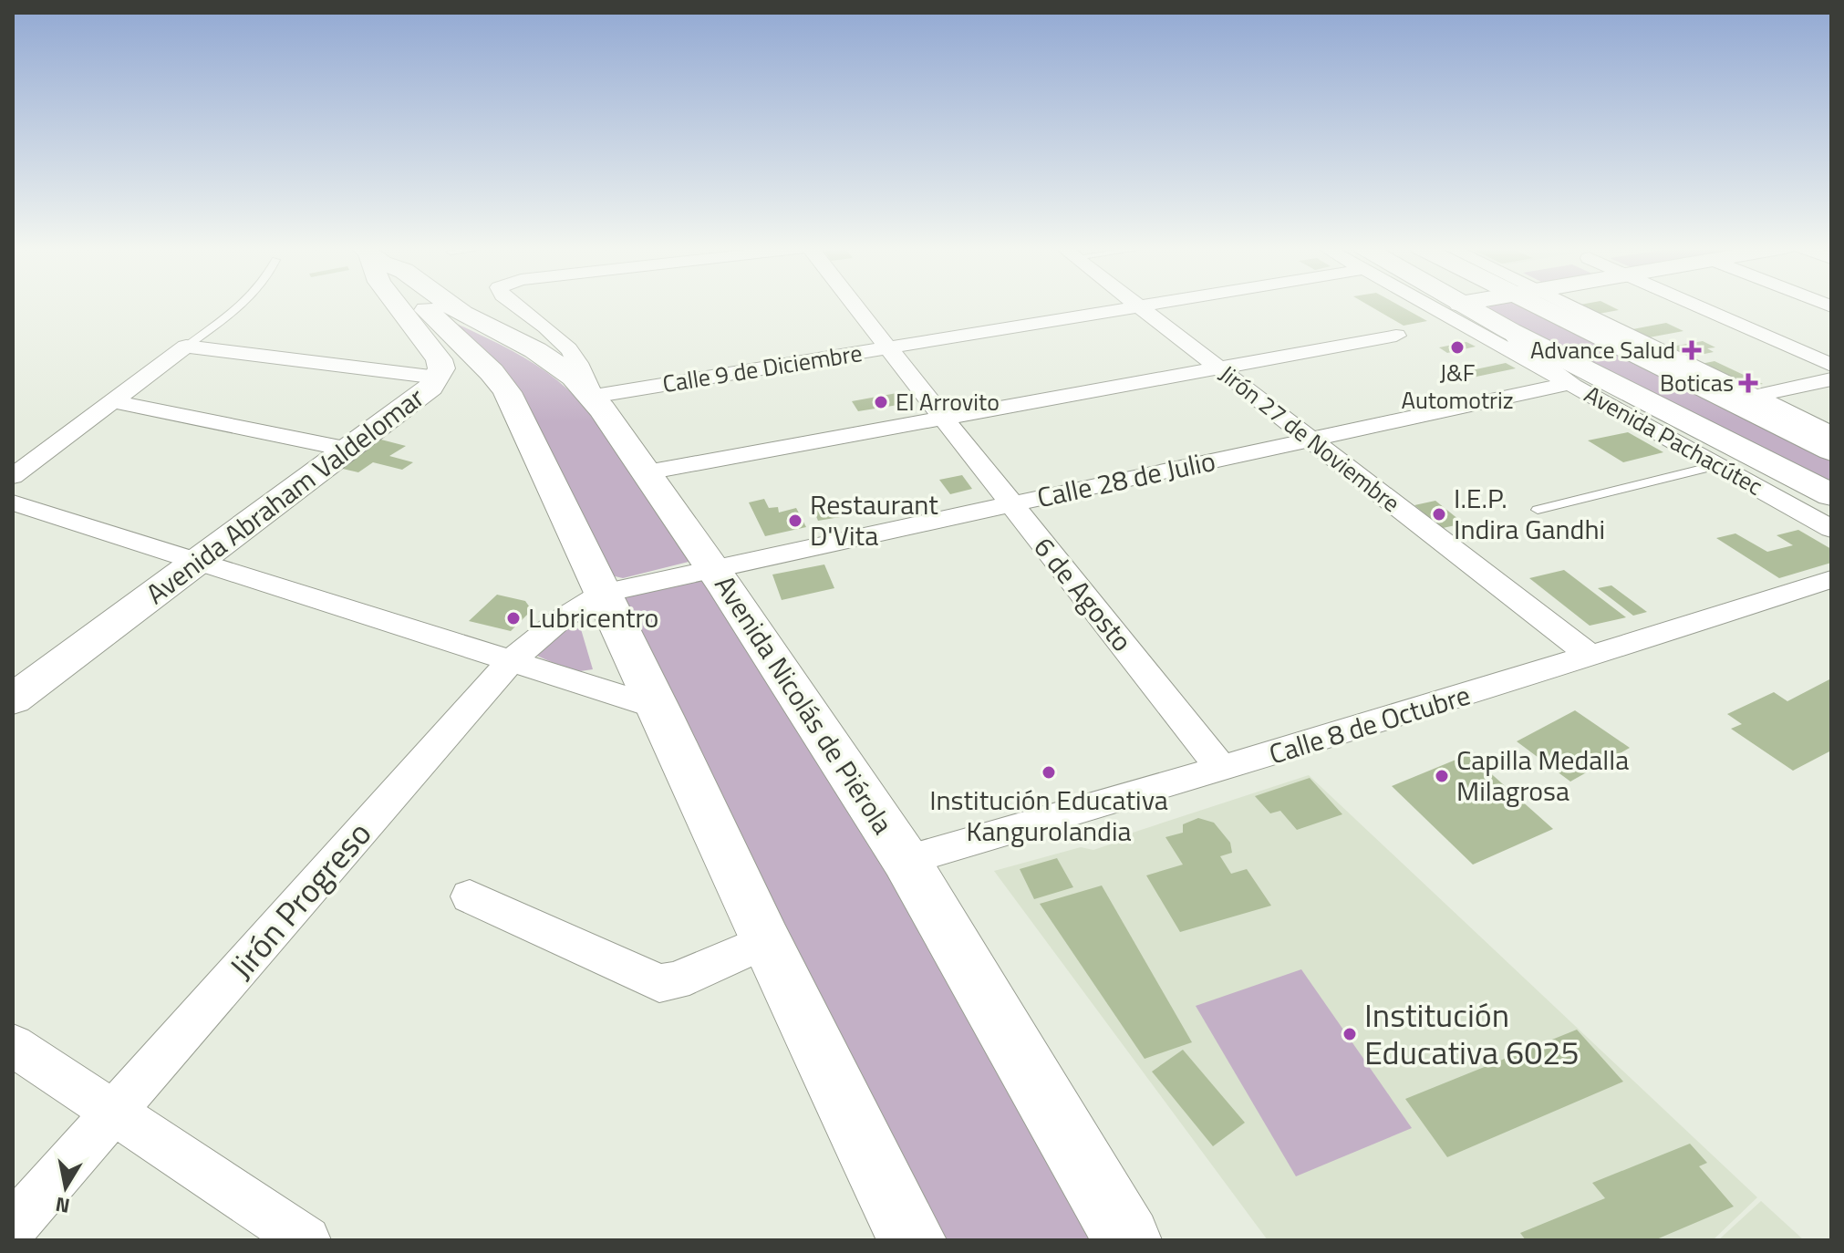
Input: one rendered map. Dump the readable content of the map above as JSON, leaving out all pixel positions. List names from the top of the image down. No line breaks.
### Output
{"streets":{"main road":["Avenida Pachacútec","Avenida Nicolás de Piérola"],"street":["Calle 9 de Diciembre","Jirón 27 de Noviembre","Calle 28 de Julio","Avenida Abraham Valdelomar","6 de Agosto","Calle 8 de Octubre","Jirón Progreso"]},"crossings":[["Calle 9 de Diciembre","Jirón 27 de Noviembre"],["Calle 9 de Diciembre","6 de Agosto"],["Calle 9 de Diciembre","Avenida Nicolás de Piérola"],["Jirón 27 de Noviembre","Calle 28 de Julio"],["Jirón 27 de Noviembre","Calle 8 de Octubre"],["Avenida Pachacútec","Calle 28 de Julio"],["Calle 28 de Julio","6 de Agosto"],["Calle 28 de Julio","Avenida Nicolás de Piérola"],["Calle 28 de Julio","Jirón Progreso"],["6 de Agosto","Calle 8 de Octubre"],["Avenida Nicolás de Piérola","Calle 8 de Octubre"]],"places":{"other":["J&F Automotriz","El Arrovito","I.E.P. Indira Gandhi","Restaurant D'Vita","Lubricentro","Institución Educativa Kangurolandia","Capilla Medalla Milagrosa","Institución Educativa 6025"],"health":["Advance Salud","Boticas"]},"north":"bottom"}
